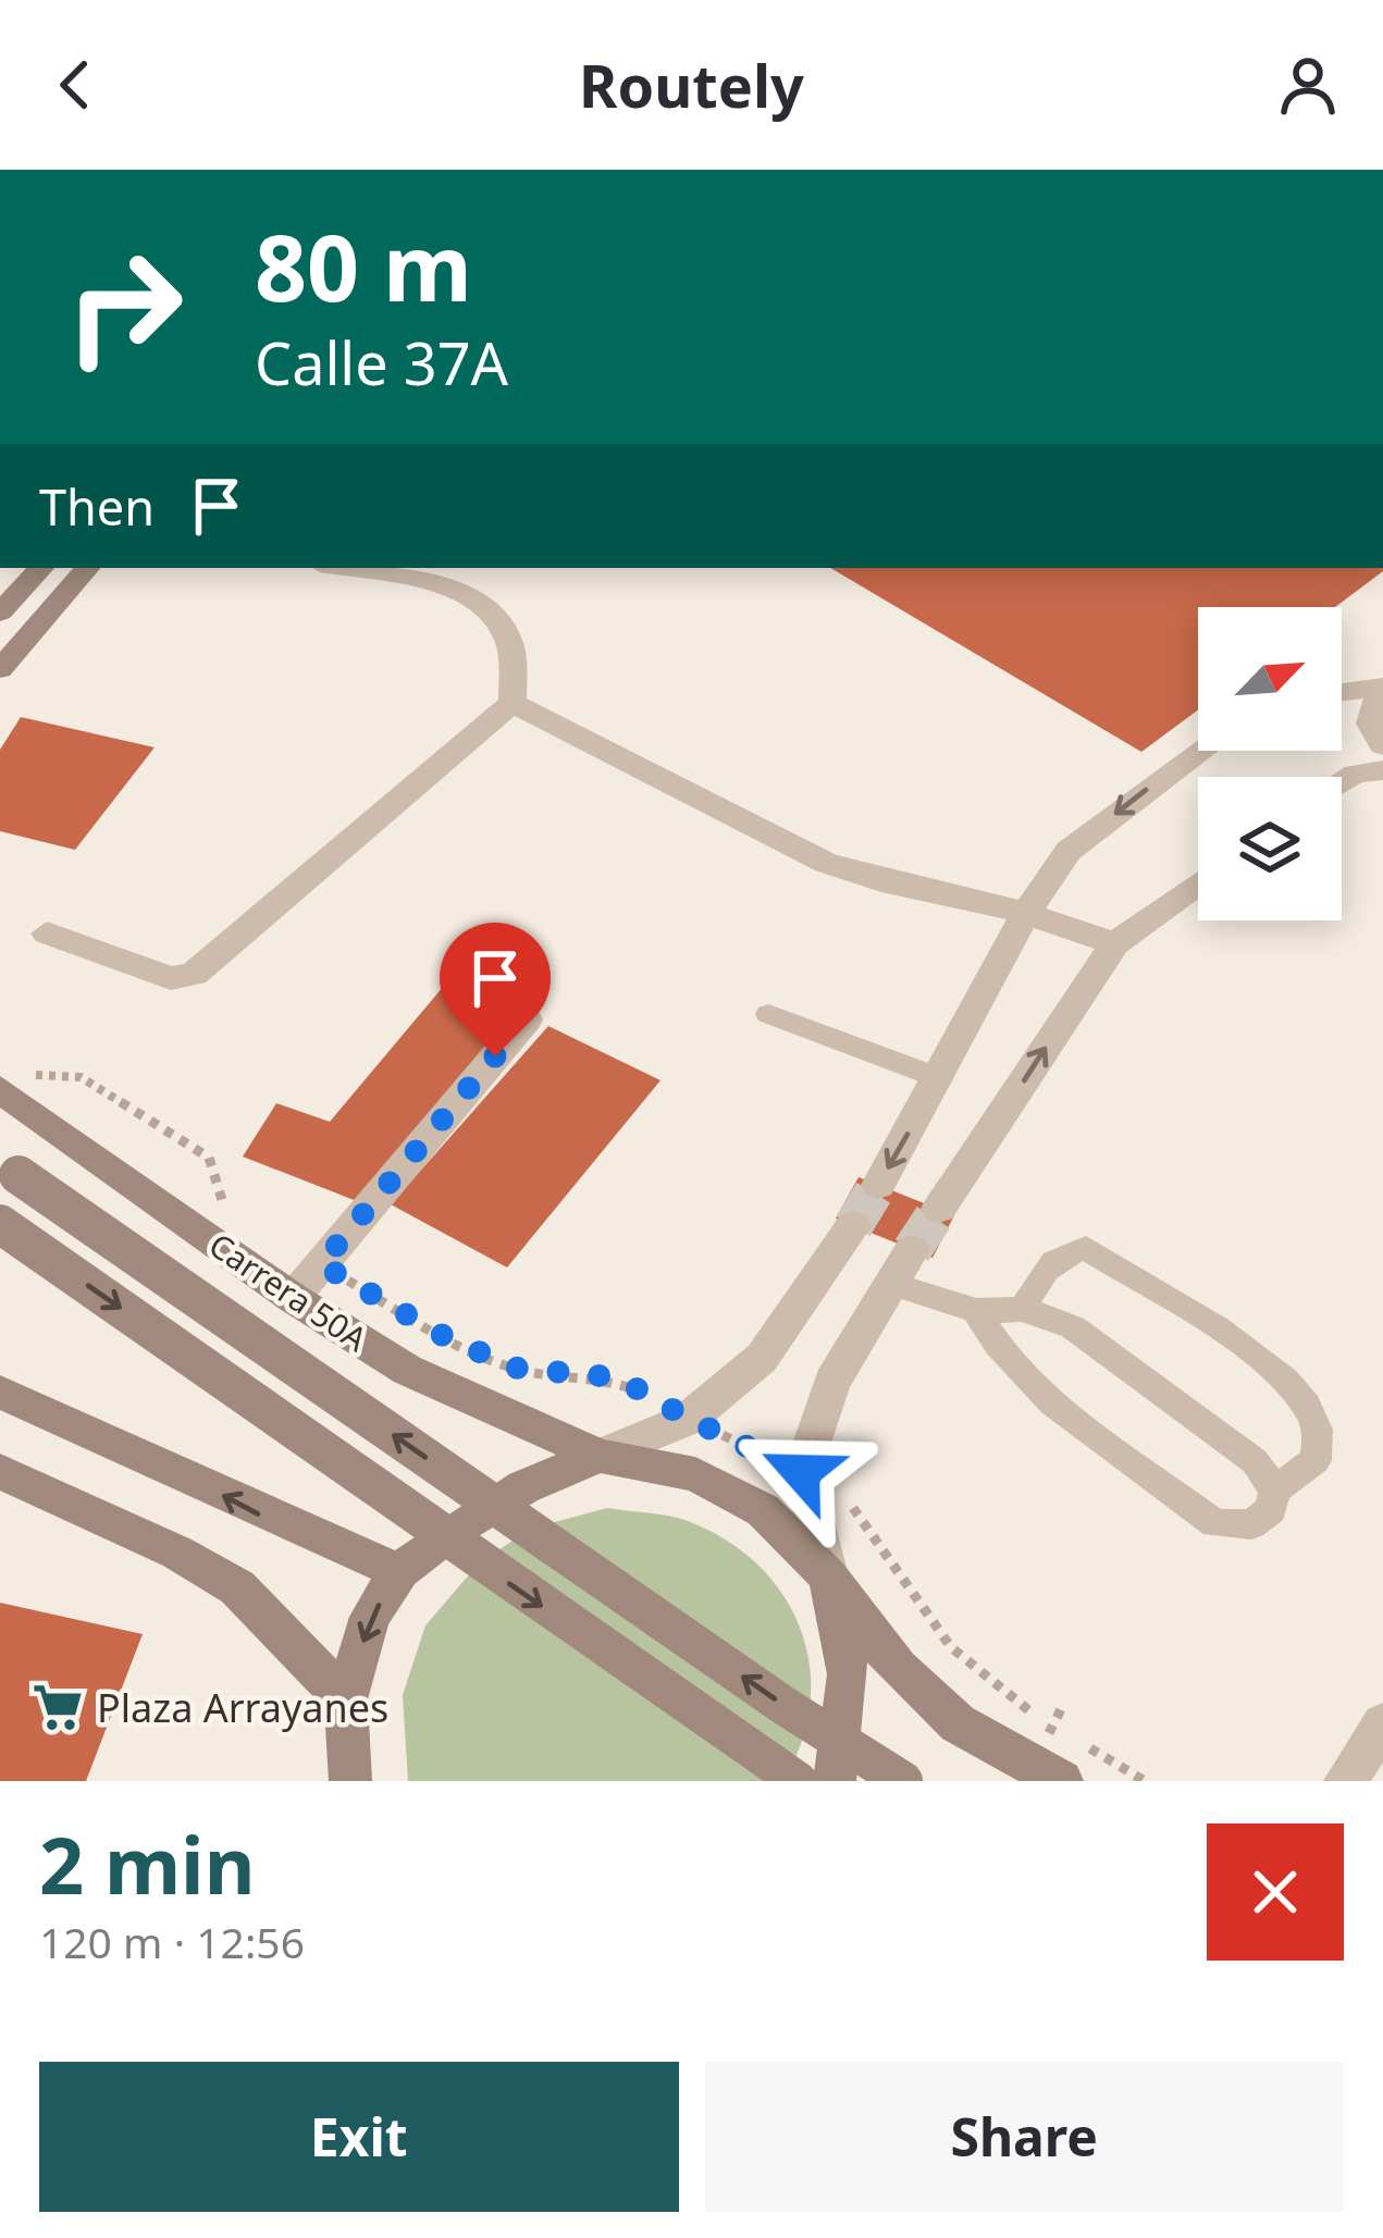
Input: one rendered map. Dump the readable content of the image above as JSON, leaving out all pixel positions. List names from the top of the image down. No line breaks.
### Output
{"streets":{"main road":["Carrera 50A"]},"places":{"supermarket":["Plaza Arrayanes"]},"north":"top right","page":{"header":"Routely","turn":["80 m","Calle 37A"],"then":"Then","heading":["2 min","120 m · 12:56"],"buttons":["Exit","Share"]}}
